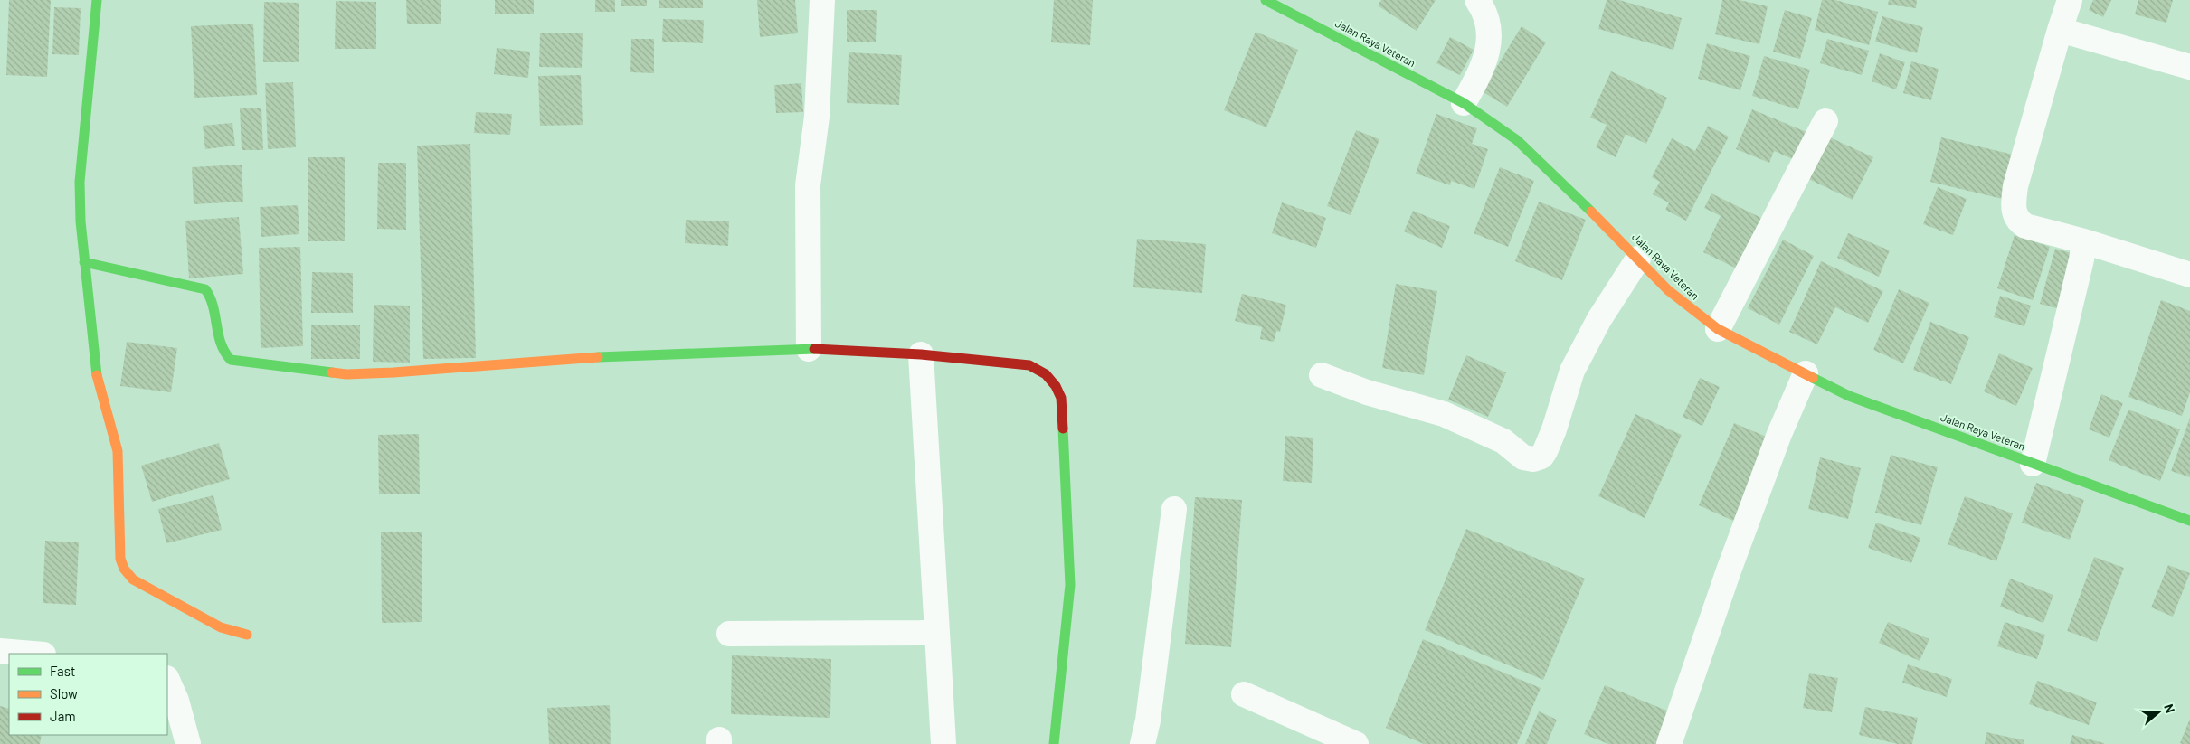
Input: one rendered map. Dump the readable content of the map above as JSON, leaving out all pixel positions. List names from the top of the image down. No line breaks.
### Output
{"streets":{"street":["Jalan Raya Veteran"]},"legend":["Fast","Slow","Jam"],"north":"right"}
